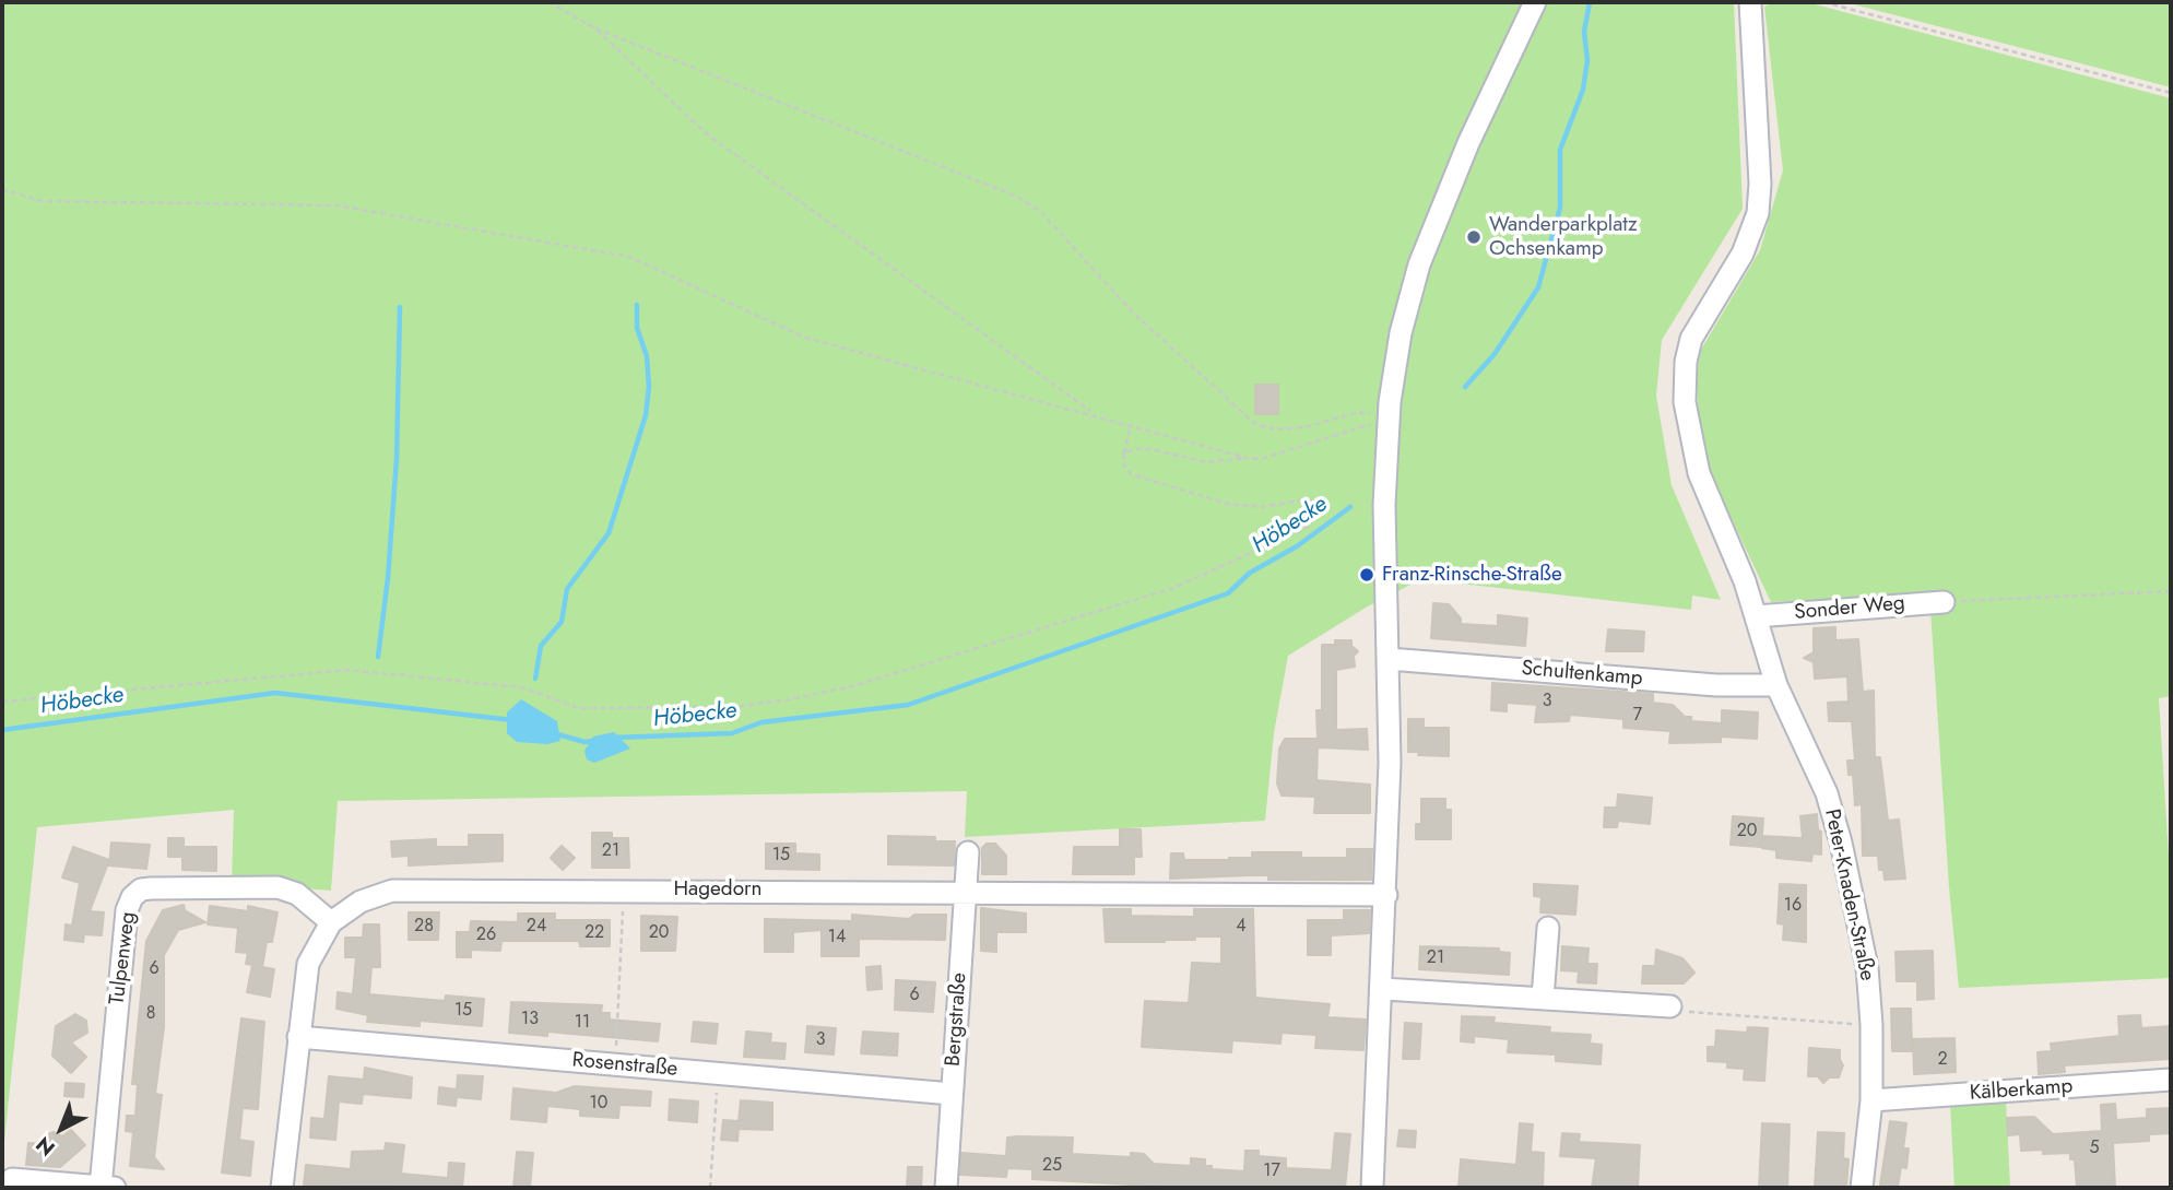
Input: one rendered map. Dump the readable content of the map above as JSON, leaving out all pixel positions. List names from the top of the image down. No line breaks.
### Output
{"streets":{"street":["Sonder Weg","Schultenkamp","Hagedorn","Peter-Knaden-Straße","Tulpenweg","Bergstraße","Rosenstraße","Kälberkamp"]},"crossings":[["Sonder Weg","Peter-Knaden-Straße"],["Schultenkamp","Peter-Knaden-Straße"],["Hagedorn","Tulpenweg"],["Hagedorn","Bergstraße"],["Hagedorn","Rosenstraße"],["Peter-Knaden-Straße","Kälberkamp"],["Bergstraße","Rosenstraße"]],"water":["Höbecke"],"places":["Wanderparkplatz Ochsenkamp","Franz-Rinsche-Straße"],"house_numbers":["3","7","20","21","15","16","28","24","4","22","20","26","14","21","6","6","15","8","13","11","3","2","10","5","25","17"],"north":"bottom left"}
